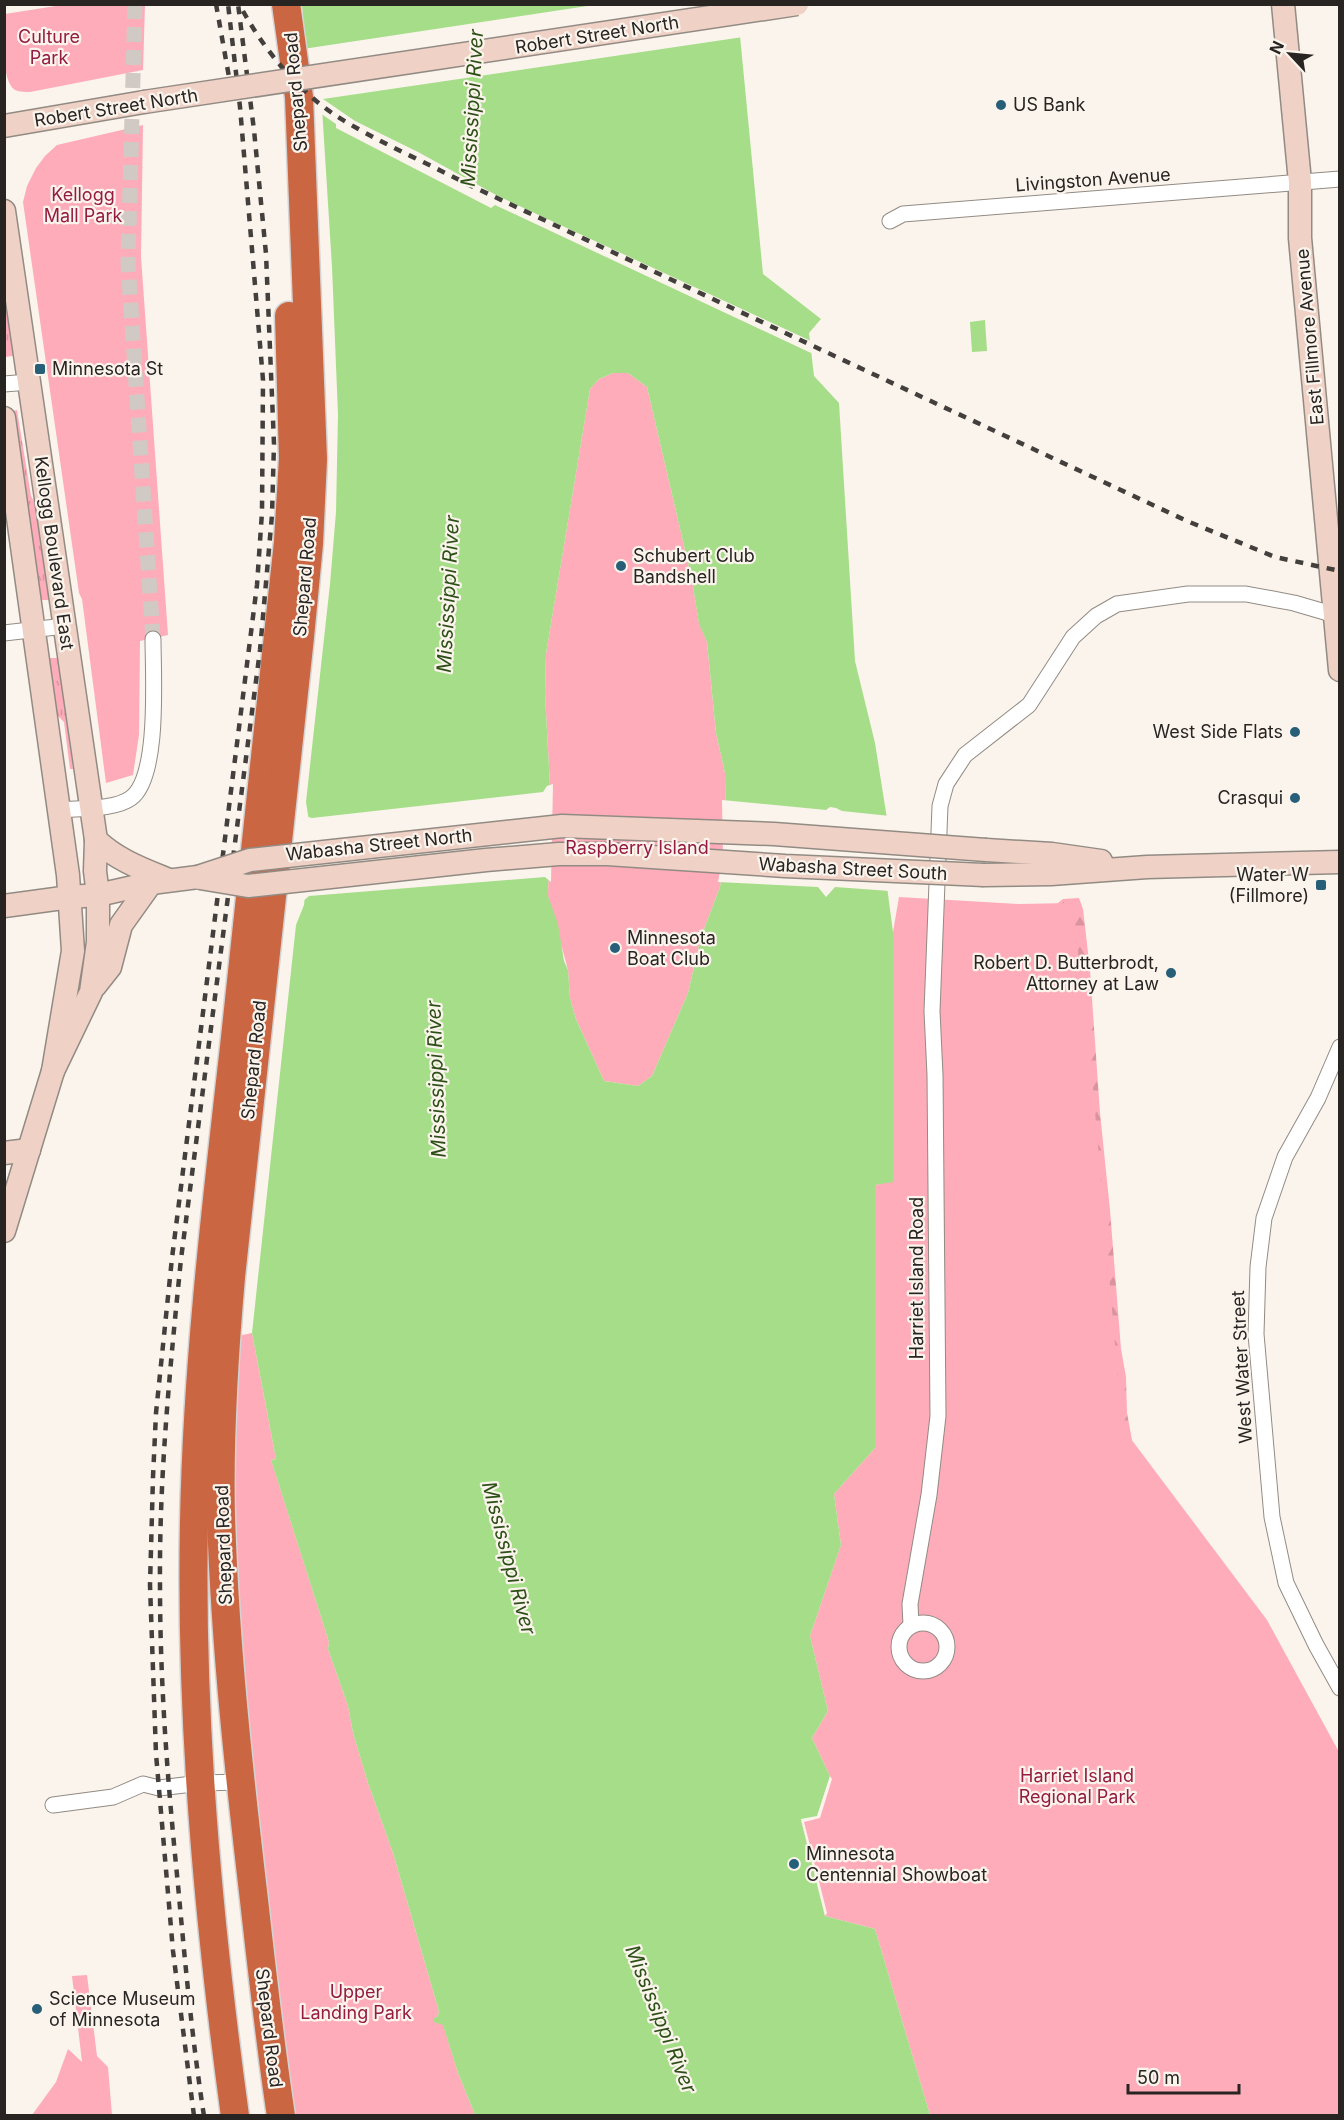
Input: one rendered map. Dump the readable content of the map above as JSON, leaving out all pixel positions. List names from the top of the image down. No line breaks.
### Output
{"streets":{"highway":["Shepard Road"],"main road":["Robert Street North","East Fillmore Avenue","Kellogg Boulevard East","Wabasha Street North","Wabasha Street South"],"street":["Livingston Avenue","Harriet Island Road","West Water Street"]},"crossings":[["Livingston Avenue","East Fillmore Avenue"],["East Fillmore Avenue","Harriet Island Road"],["Kellogg Boulevard East","Wabasha Street North"],["Wabasha Street North","Wabasha Street South"]],"water":["Mississippi River"],"parks":["Culture Park","Kellogg Mall Park","Raspberry Island","Harriet Island Regional Park","Upper Landing Park"],"places":{"other":["US Bank","Schubert Club Bandshell","West Side Flats","Crasqui","Minnesota Boat Club","Robert D. Butterbrodt, Attorney at Law","Minnesota Centennial Showboat","Science Museum of Minnesota"],"transit":["Minnesota St","Water W (Fillmore)"]},"scale_bar":"50 m","north":"top left"}
